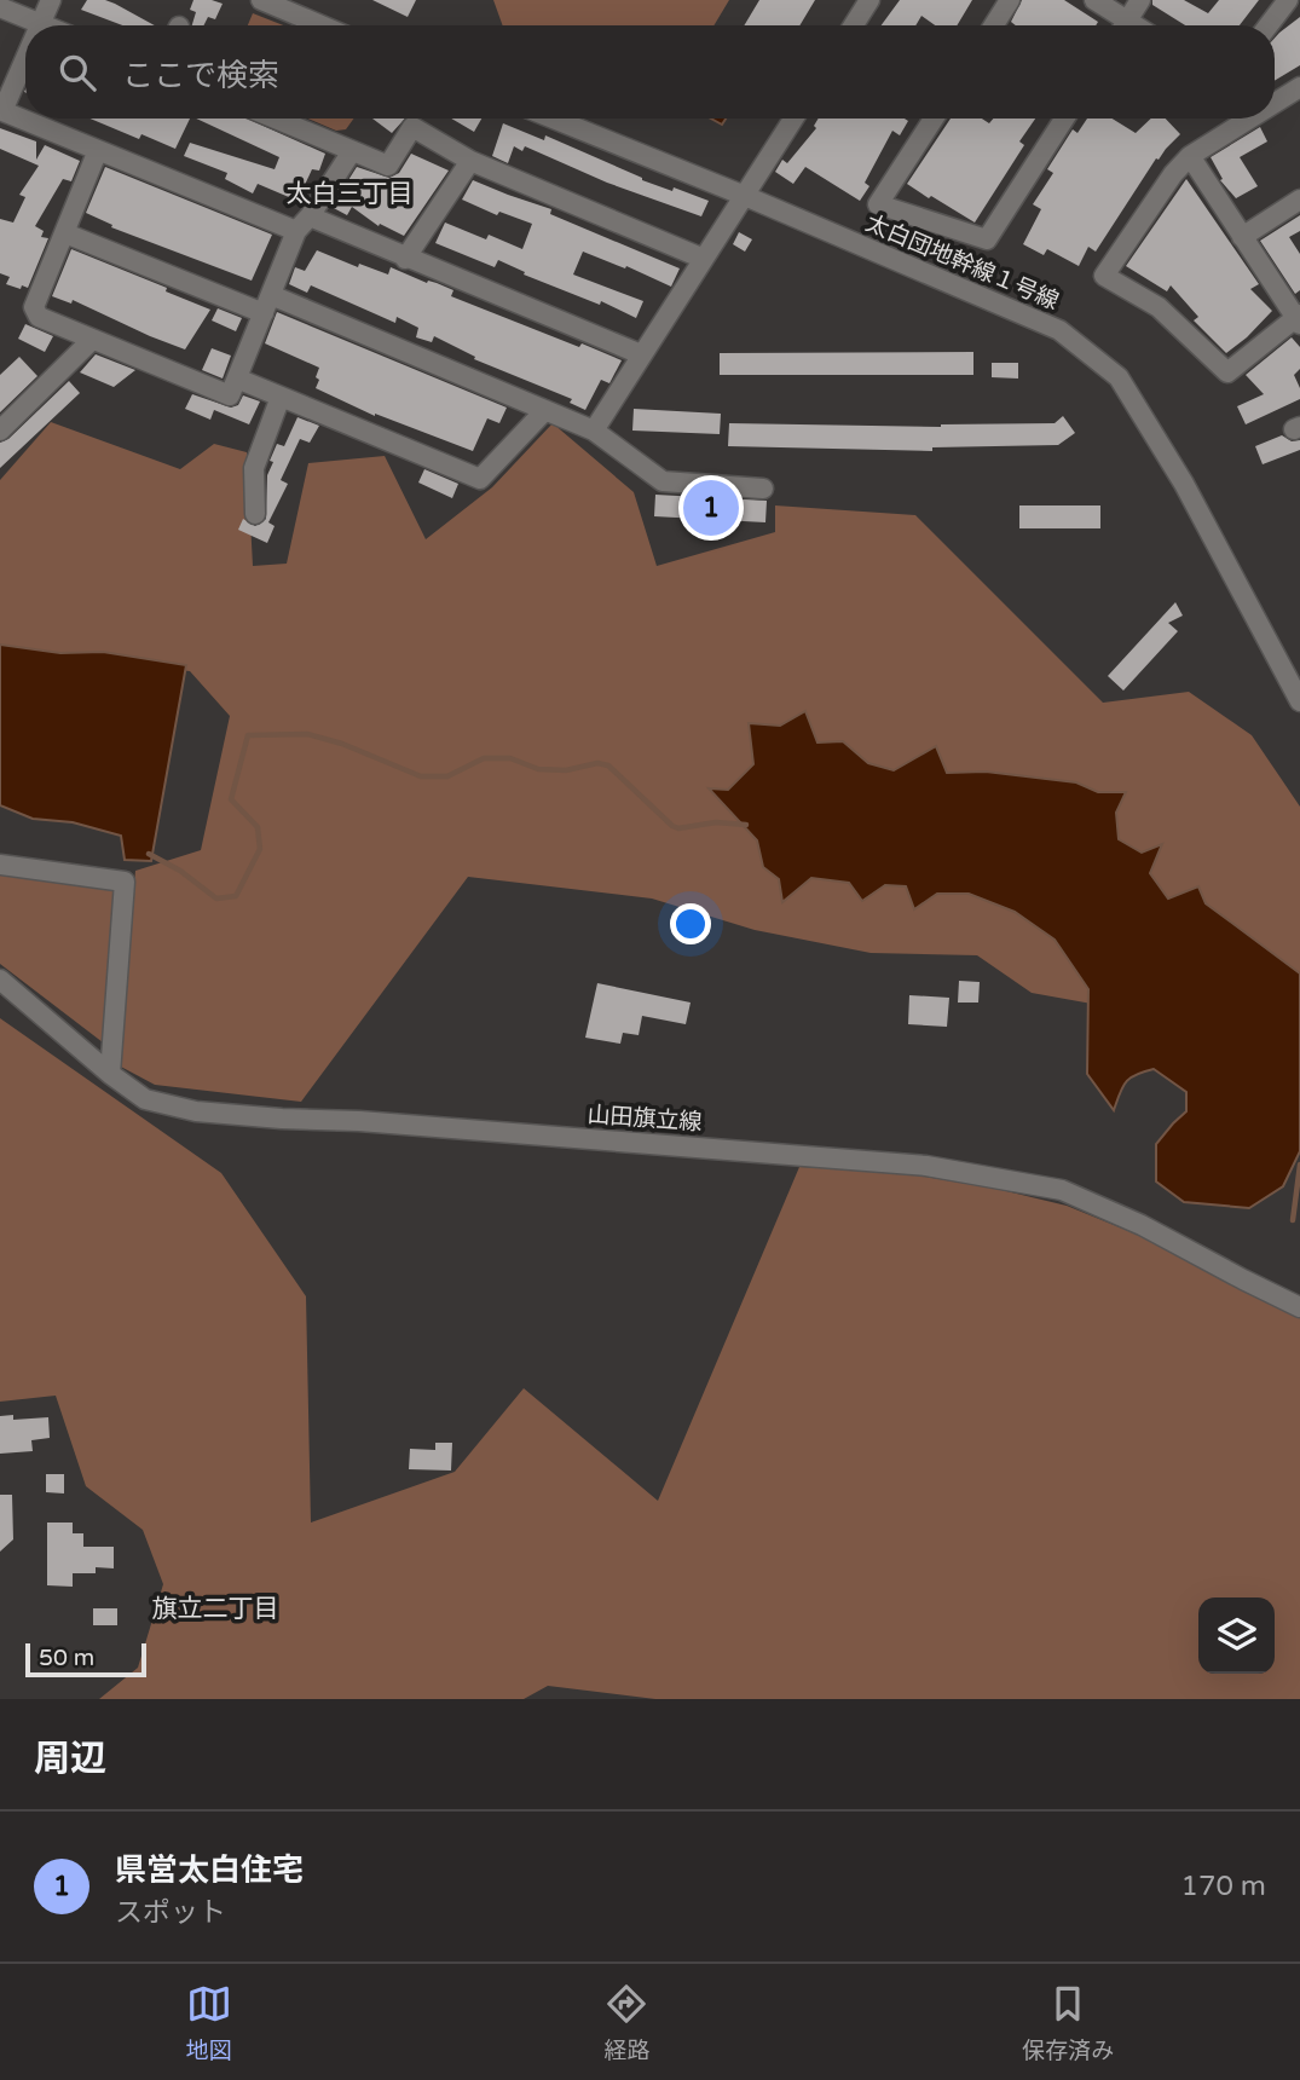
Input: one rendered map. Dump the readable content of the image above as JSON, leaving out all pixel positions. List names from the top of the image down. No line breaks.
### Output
{"streets":{"street":["太白団地幹線１号線","山田旗立線"]},"districts":["太白三丁目","旗立二丁目"],"scale_bar":"50 m","page":{"search":"ここで検索","pins":"1","scale":"50 m","heading":"周辺","list":[{"mark":"1","name":"県営太白住宅","note":"スポット","value":"170 m"}],"nav":["地図","経路","保存済み"]}}
